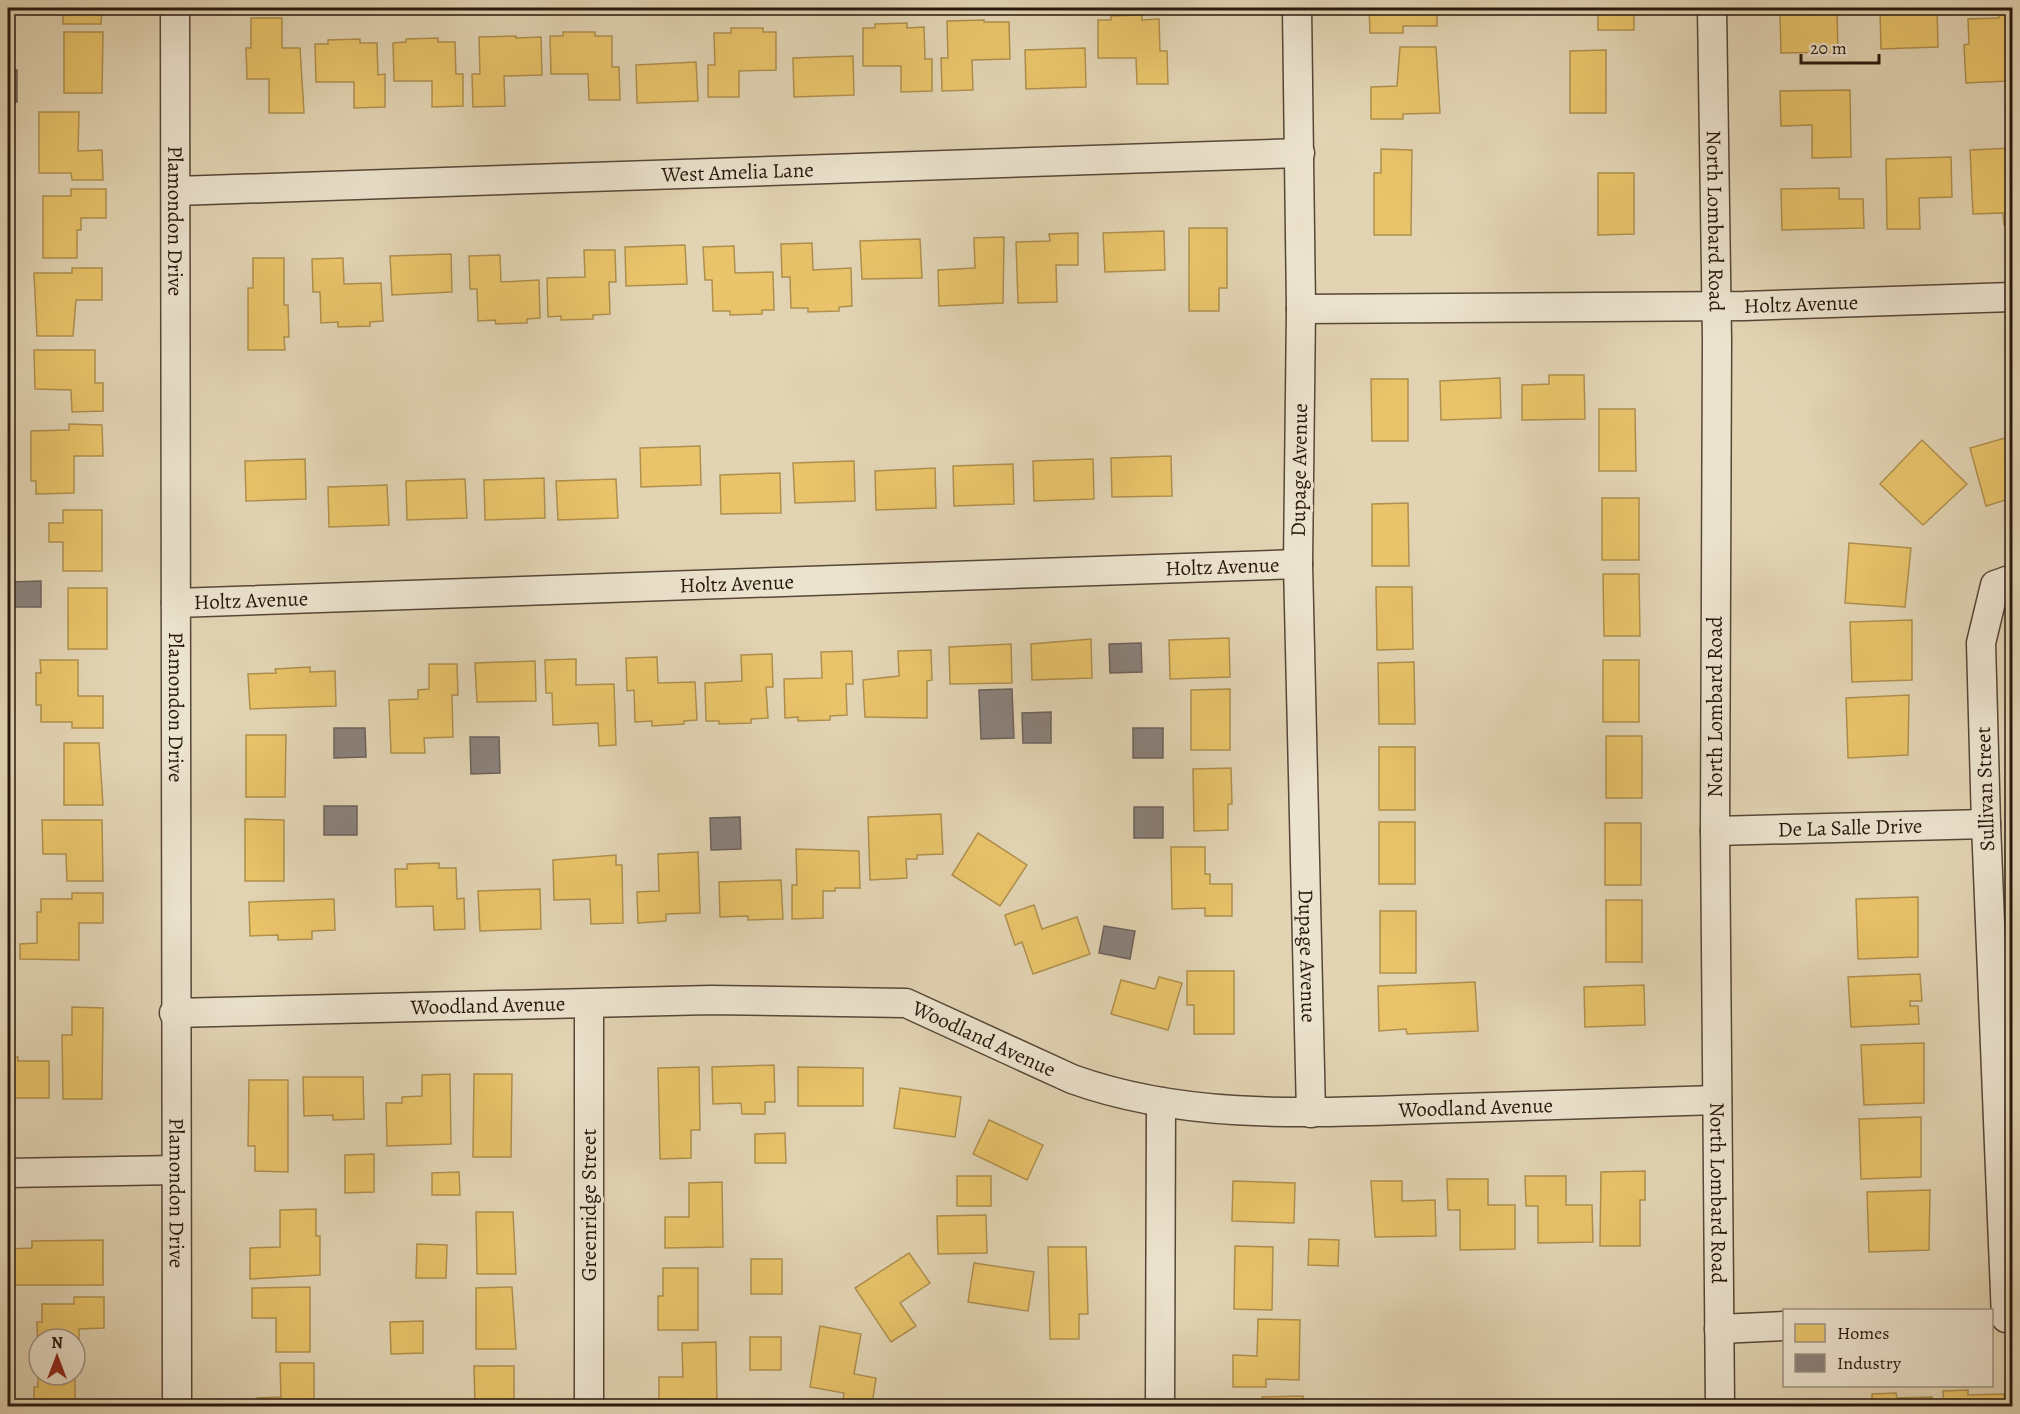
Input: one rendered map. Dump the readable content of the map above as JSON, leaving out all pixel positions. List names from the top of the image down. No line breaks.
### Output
{"streets":{"street":["West Amelia Lane","Plamondon Drive","North Lombard Road","Holtz Avenue","Dupage Avenue","Sullivan Street","De La Salle Drive","Woodland Avenue","Greenridge Street"]},"crossings":[["West Amelia Lane","Plamondon Drive"],["West Amelia Lane","Dupage Avenue"],["Plamondon Drive","Holtz Avenue"],["Plamondon Drive","Woodland Avenue"],["North Lombard Road","Holtz Avenue"],["North Lombard Road","De La Salle Drive"],["North Lombard Road","Woodland Avenue"],["Holtz Avenue","Dupage Avenue"],["Dupage Avenue","Woodland Avenue"],["Sullivan Street","De La Salle Drive"],["Woodland Avenue","Greenridge Street"]],"legend":["Homes","Industry"],"scale_bar":"20 m","north":"top"}
